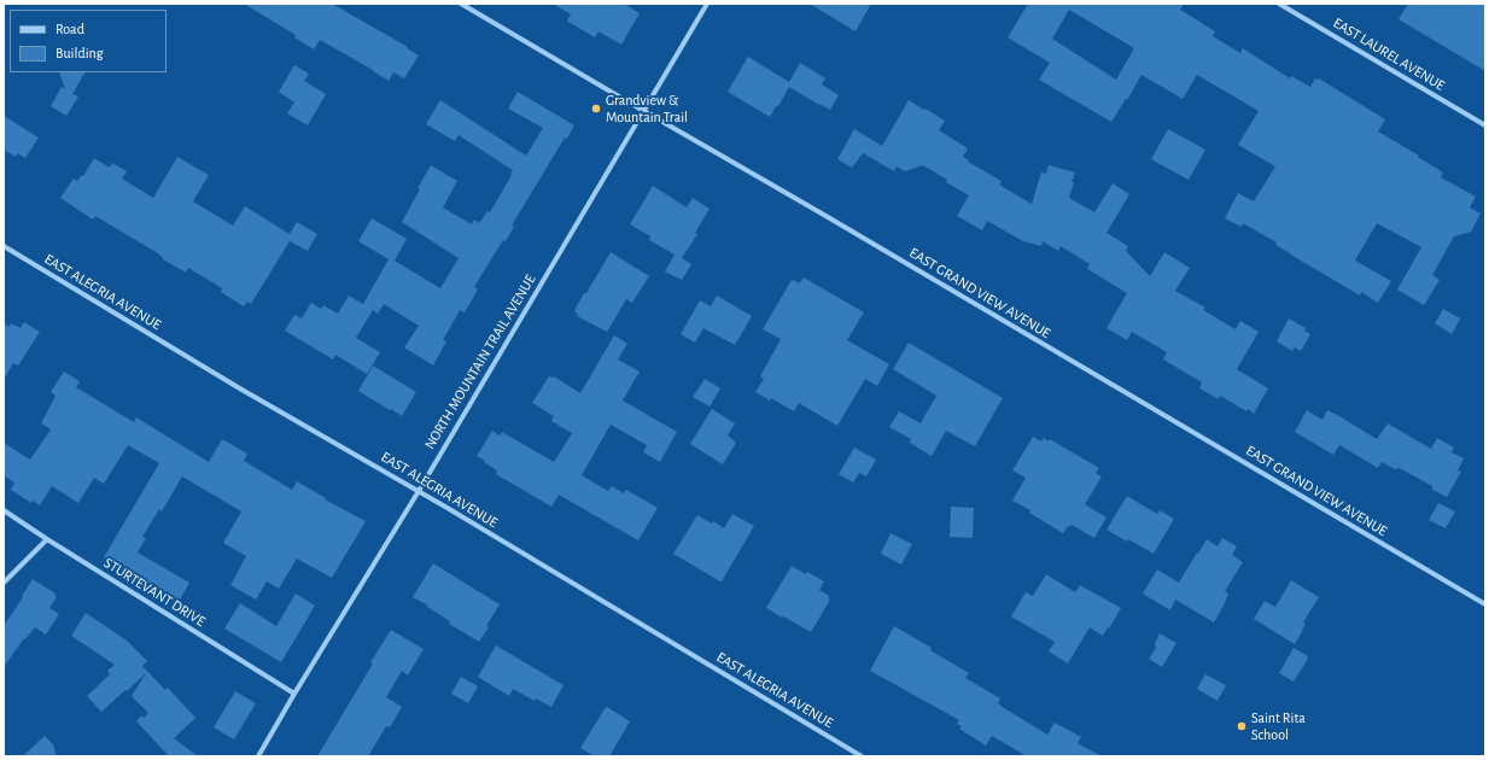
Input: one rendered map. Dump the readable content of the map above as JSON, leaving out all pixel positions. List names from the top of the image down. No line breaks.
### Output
{"streets":{"street":["EAST LAUREL AVENUE","EAST ALEGRIA AVENUE","EAST GRAND VIEW AVENUE","NORTH MOUNTAIN TRAIL AVENUE","STURTEVANT DRIVE"]},"crossings":[["EAST ALEGRIA AVENUE","NORTH MOUNTAIN TRAIL AVENUE"],["EAST GRAND VIEW AVENUE","NORTH MOUNTAIN TRAIL AVENUE"],["NORTH MOUNTAIN TRAIL AVENUE","STURTEVANT DRIVE"]],"places":["Grandview & Mountain Trail","Saint Rita School"],"legend":["Road","Building"]}
